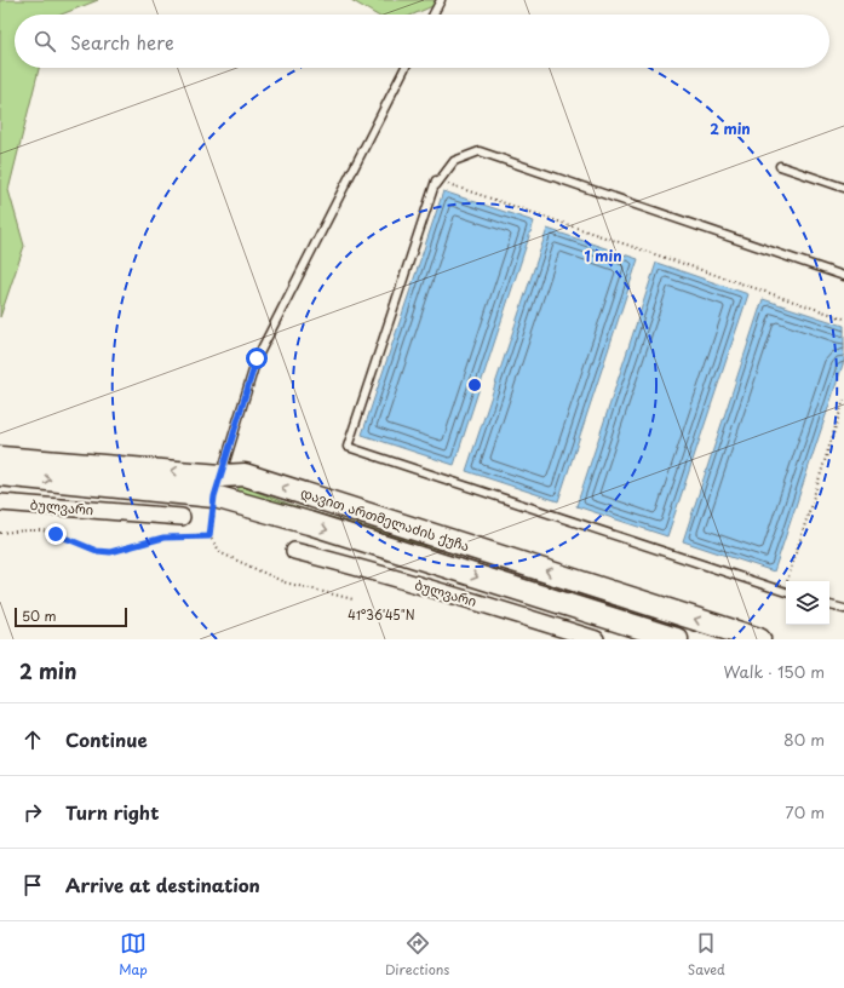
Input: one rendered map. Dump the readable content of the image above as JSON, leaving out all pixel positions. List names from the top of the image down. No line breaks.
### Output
{"streets":{"street":["ბულვარი","დავით ართმელაძის ქუჩა"]},"scale_bar":"50 m","page":{"search":"Search here","scale":"50 m","heading":["2 min","Walk · 150 m"],"list":[["Continue","80 m"],["Turn right","70 m"],"Arrive at destination"],"nav":["Map","Directions","Saved"]},"coordinates":["41°36'45\"N"],"rings":["2 min","1 min"]}
